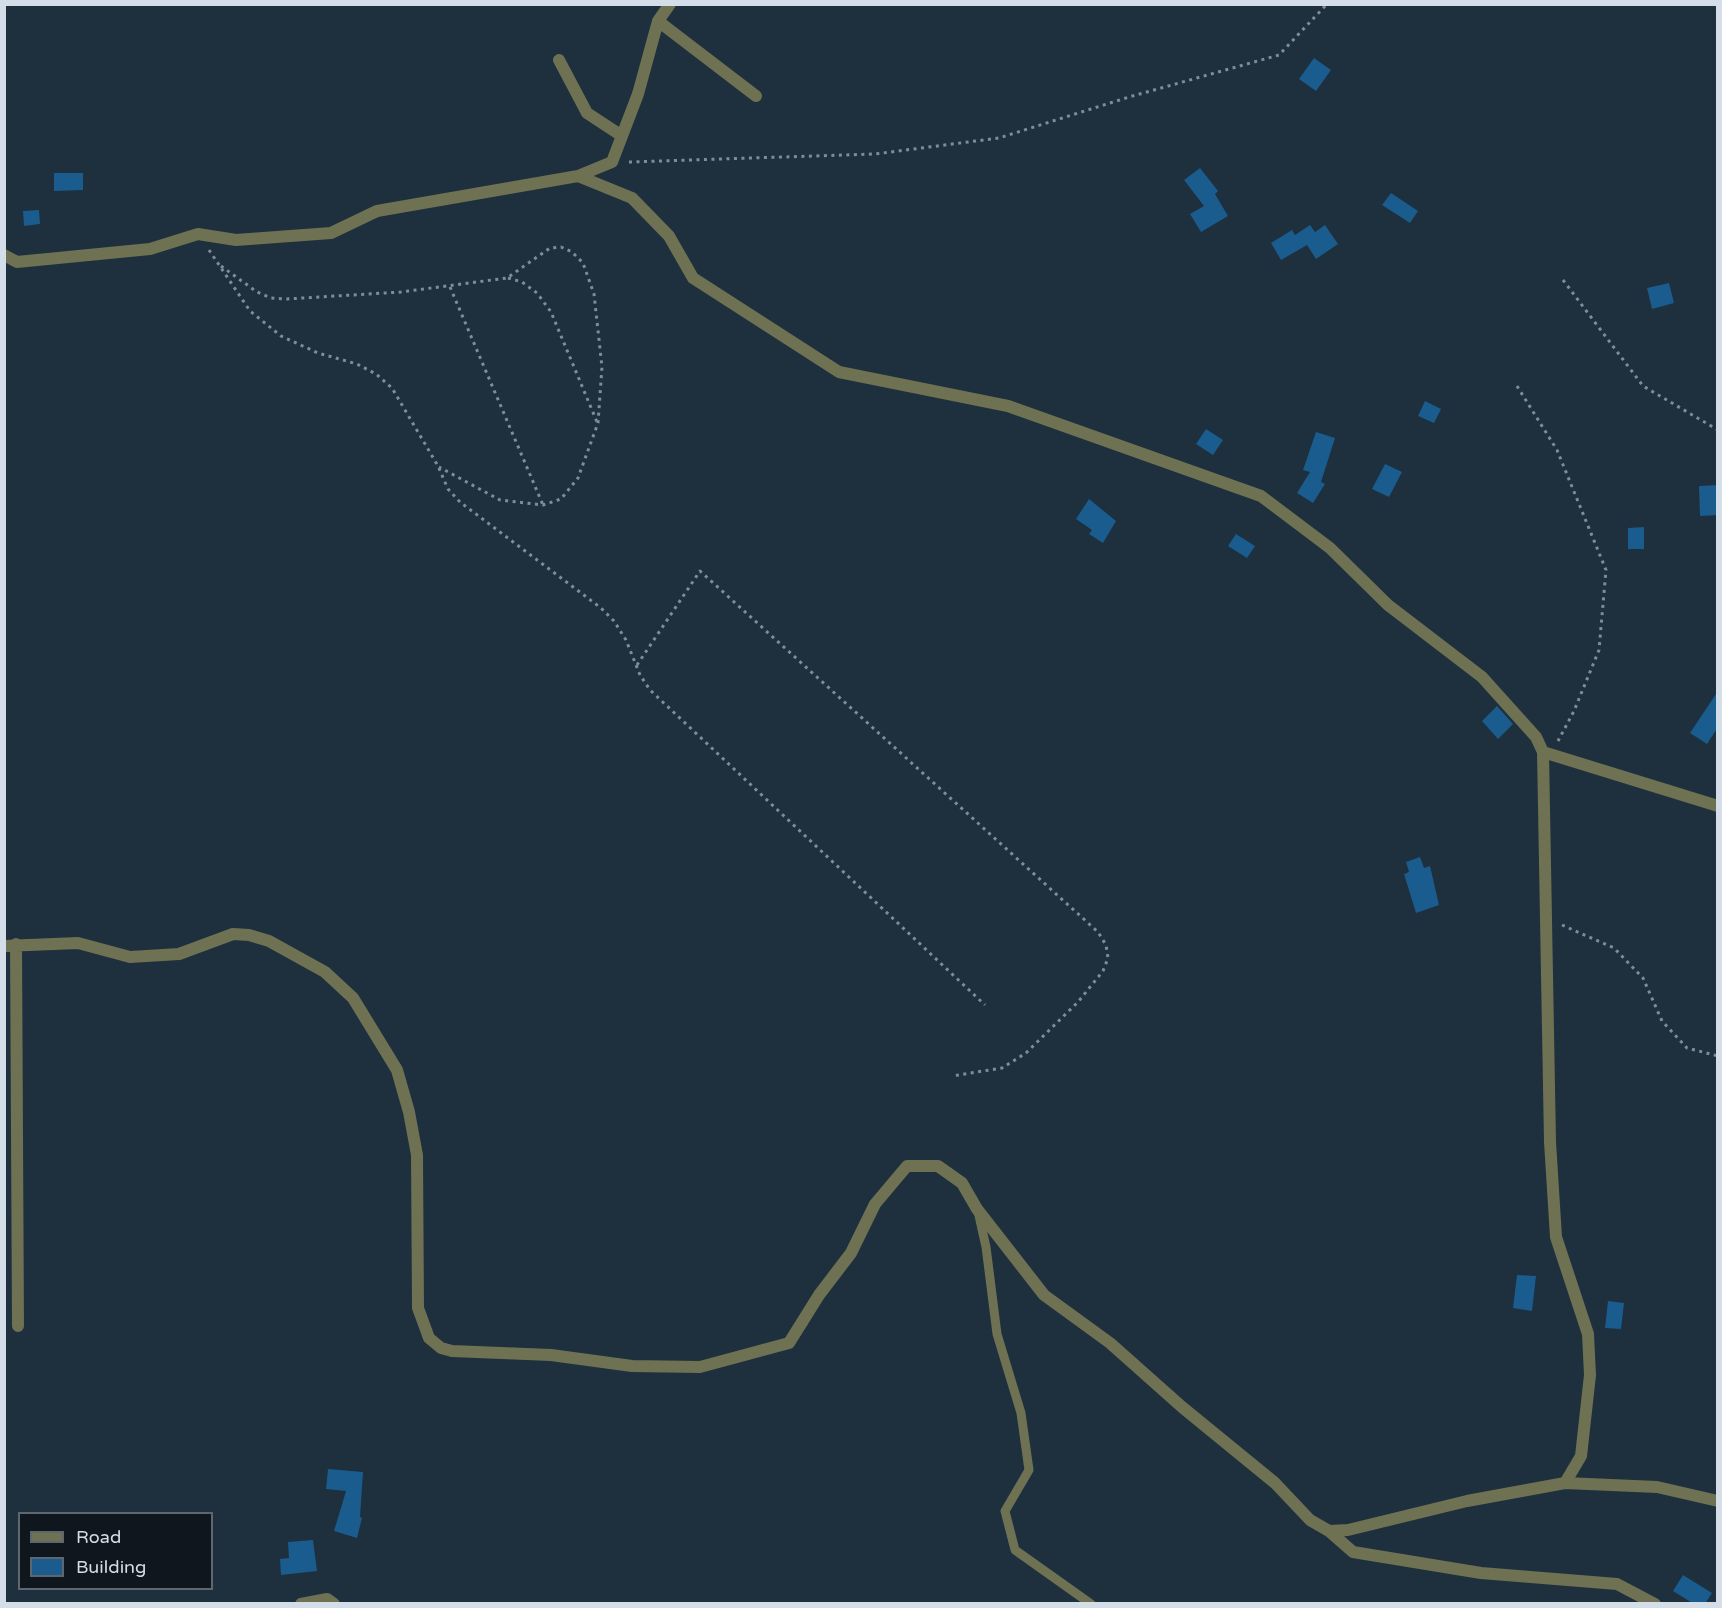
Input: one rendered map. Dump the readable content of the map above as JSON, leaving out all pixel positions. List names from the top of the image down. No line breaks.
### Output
{"legend":["Road","Building"]}
